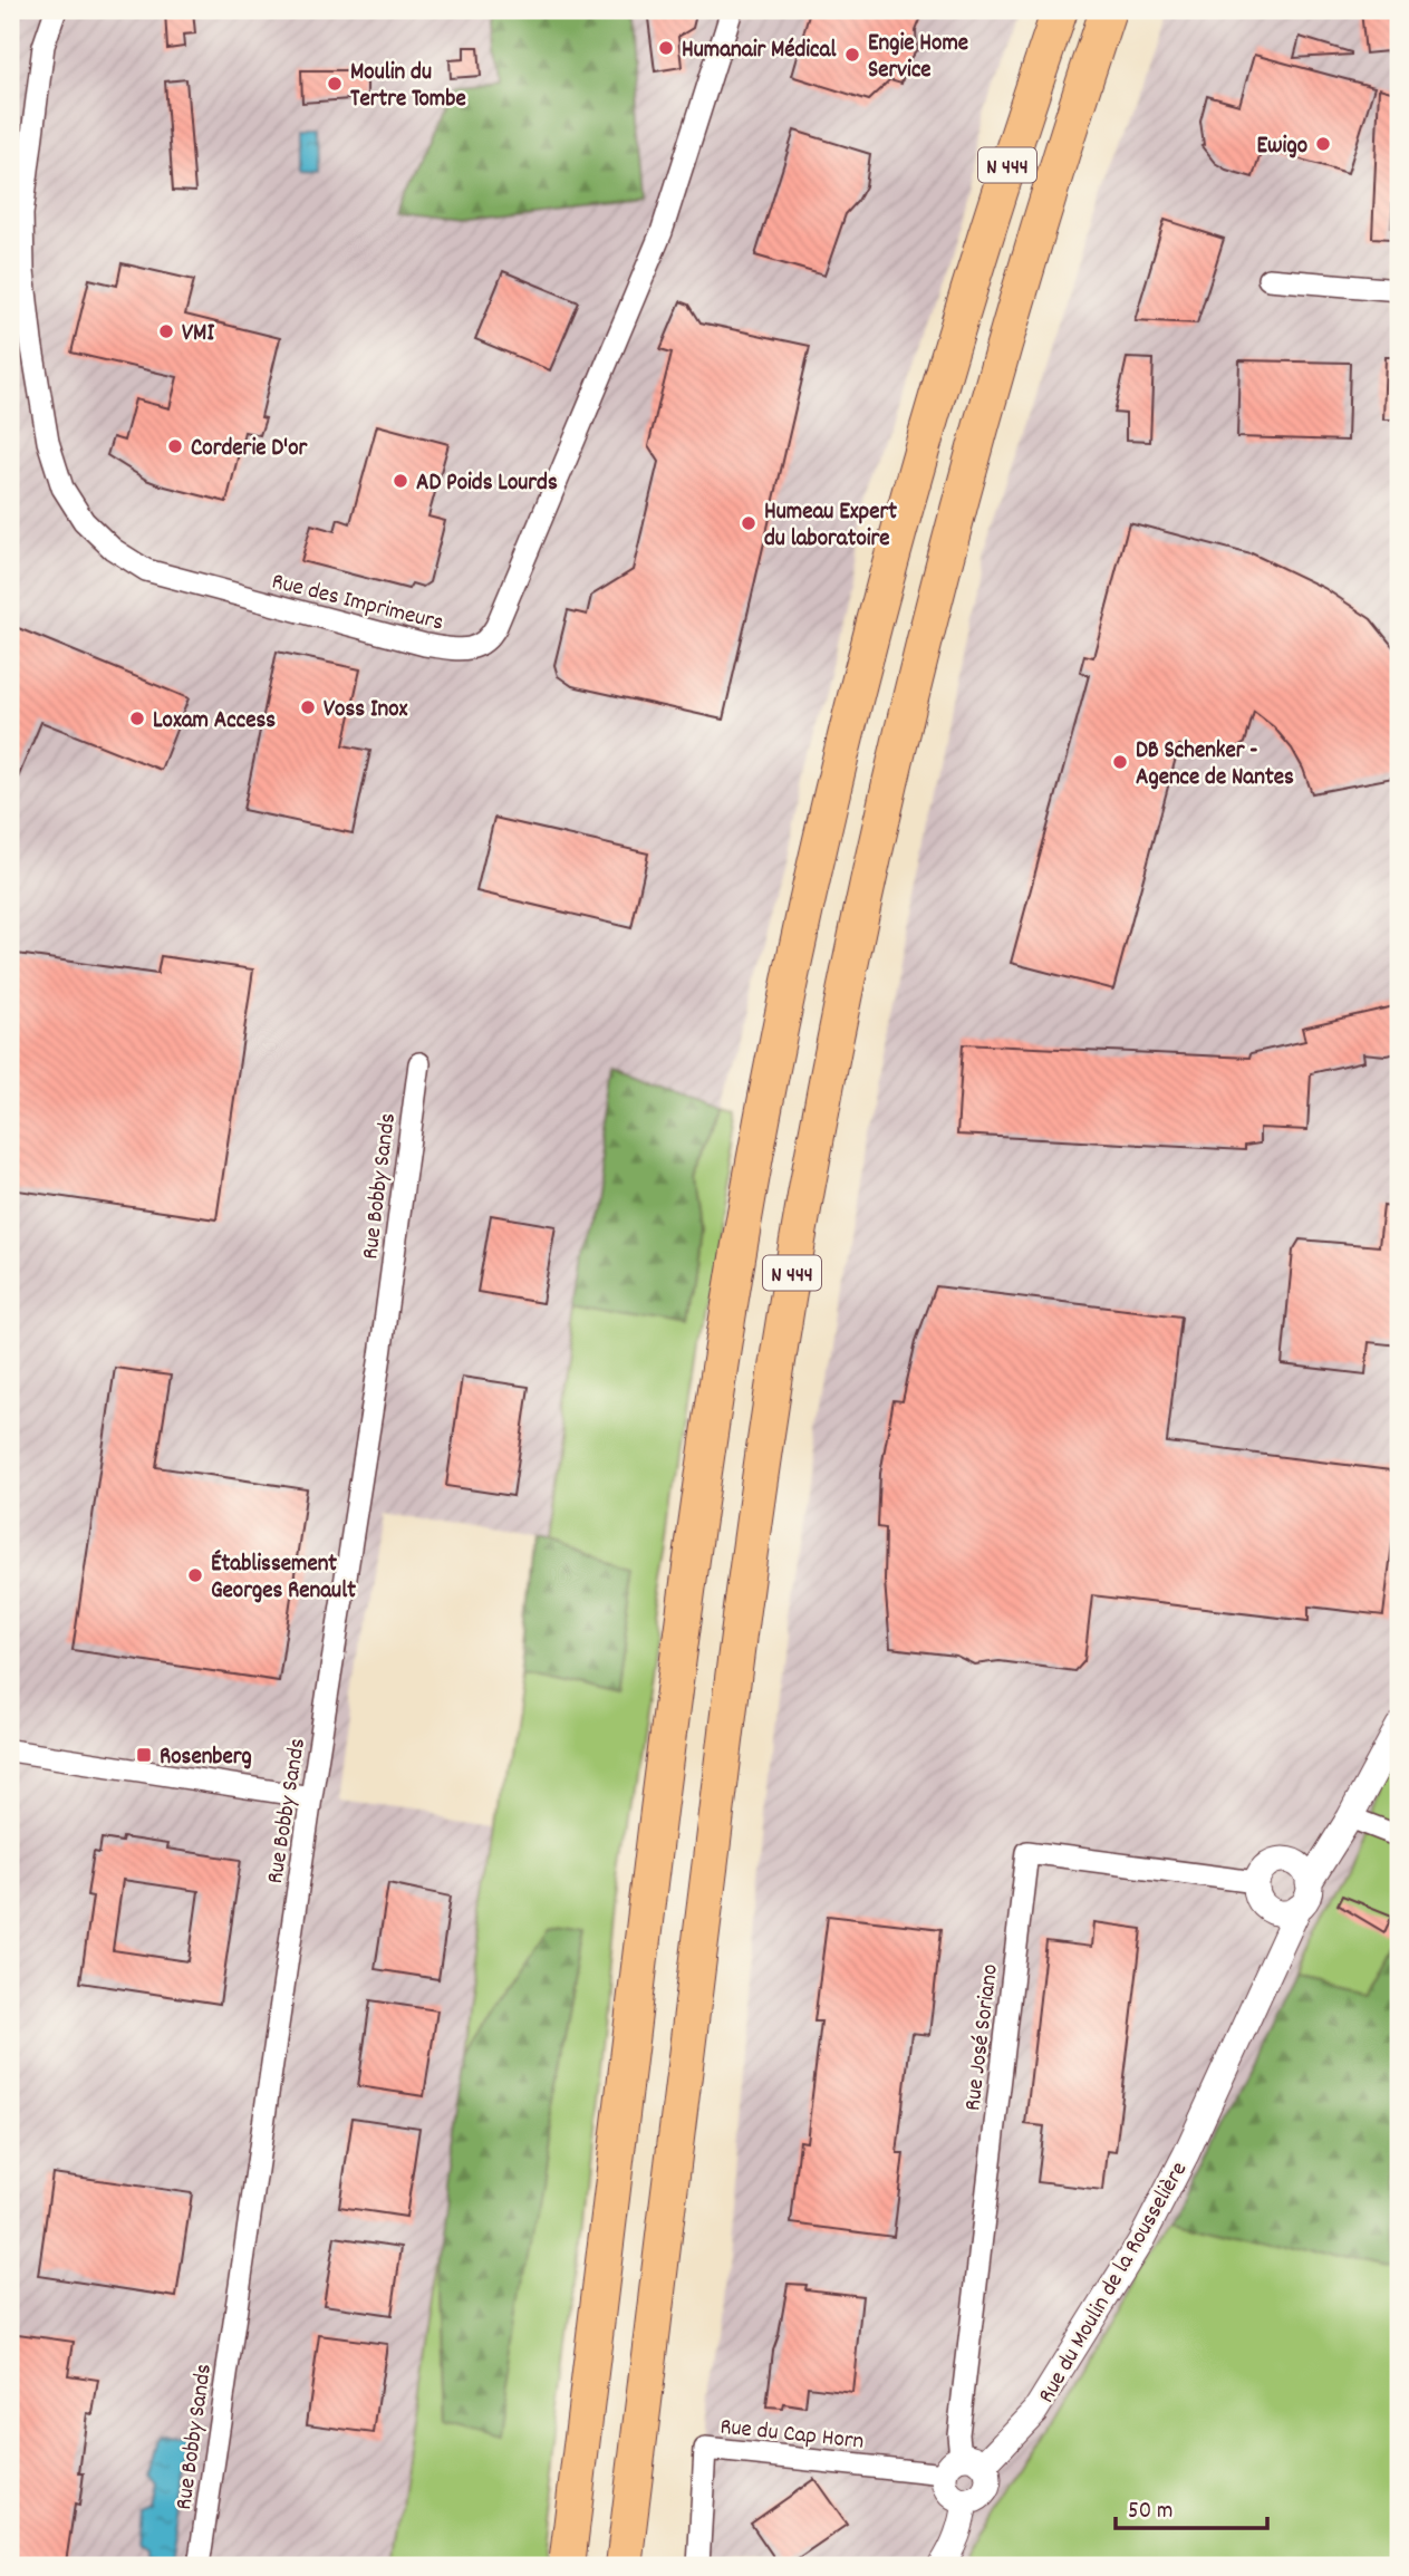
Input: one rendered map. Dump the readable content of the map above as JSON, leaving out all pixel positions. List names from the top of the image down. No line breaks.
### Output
{"streets":{"highway":["N 444"],"street":["Rue des Imprimeurs","Rue Bobby Sands","Rue José Soriano","Rue du Moulin de la Rousselière","Rue du Cap Horn"]},"crossings":[["Rue José Soriano","Rue du Moulin de la Rousselière"],["Rue José Soriano","Rue du Cap Horn"],["Rue du Moulin de la Rousselière","Rue du Cap Horn"]],"places":{"other":["Humanair Médical","Engie Home Service","Moulin du Tertre Tombe","Ewigo","VMI","Corderie D'or","AD Poids Lourds","Humeau Expert du laboratoire","Voss Inox","Loxam Access","DB Schenker - Agence de Nantes","Établissement Georges Renault"],"transit":["Rosenberg"]},"scale_bar":"50 m"}
